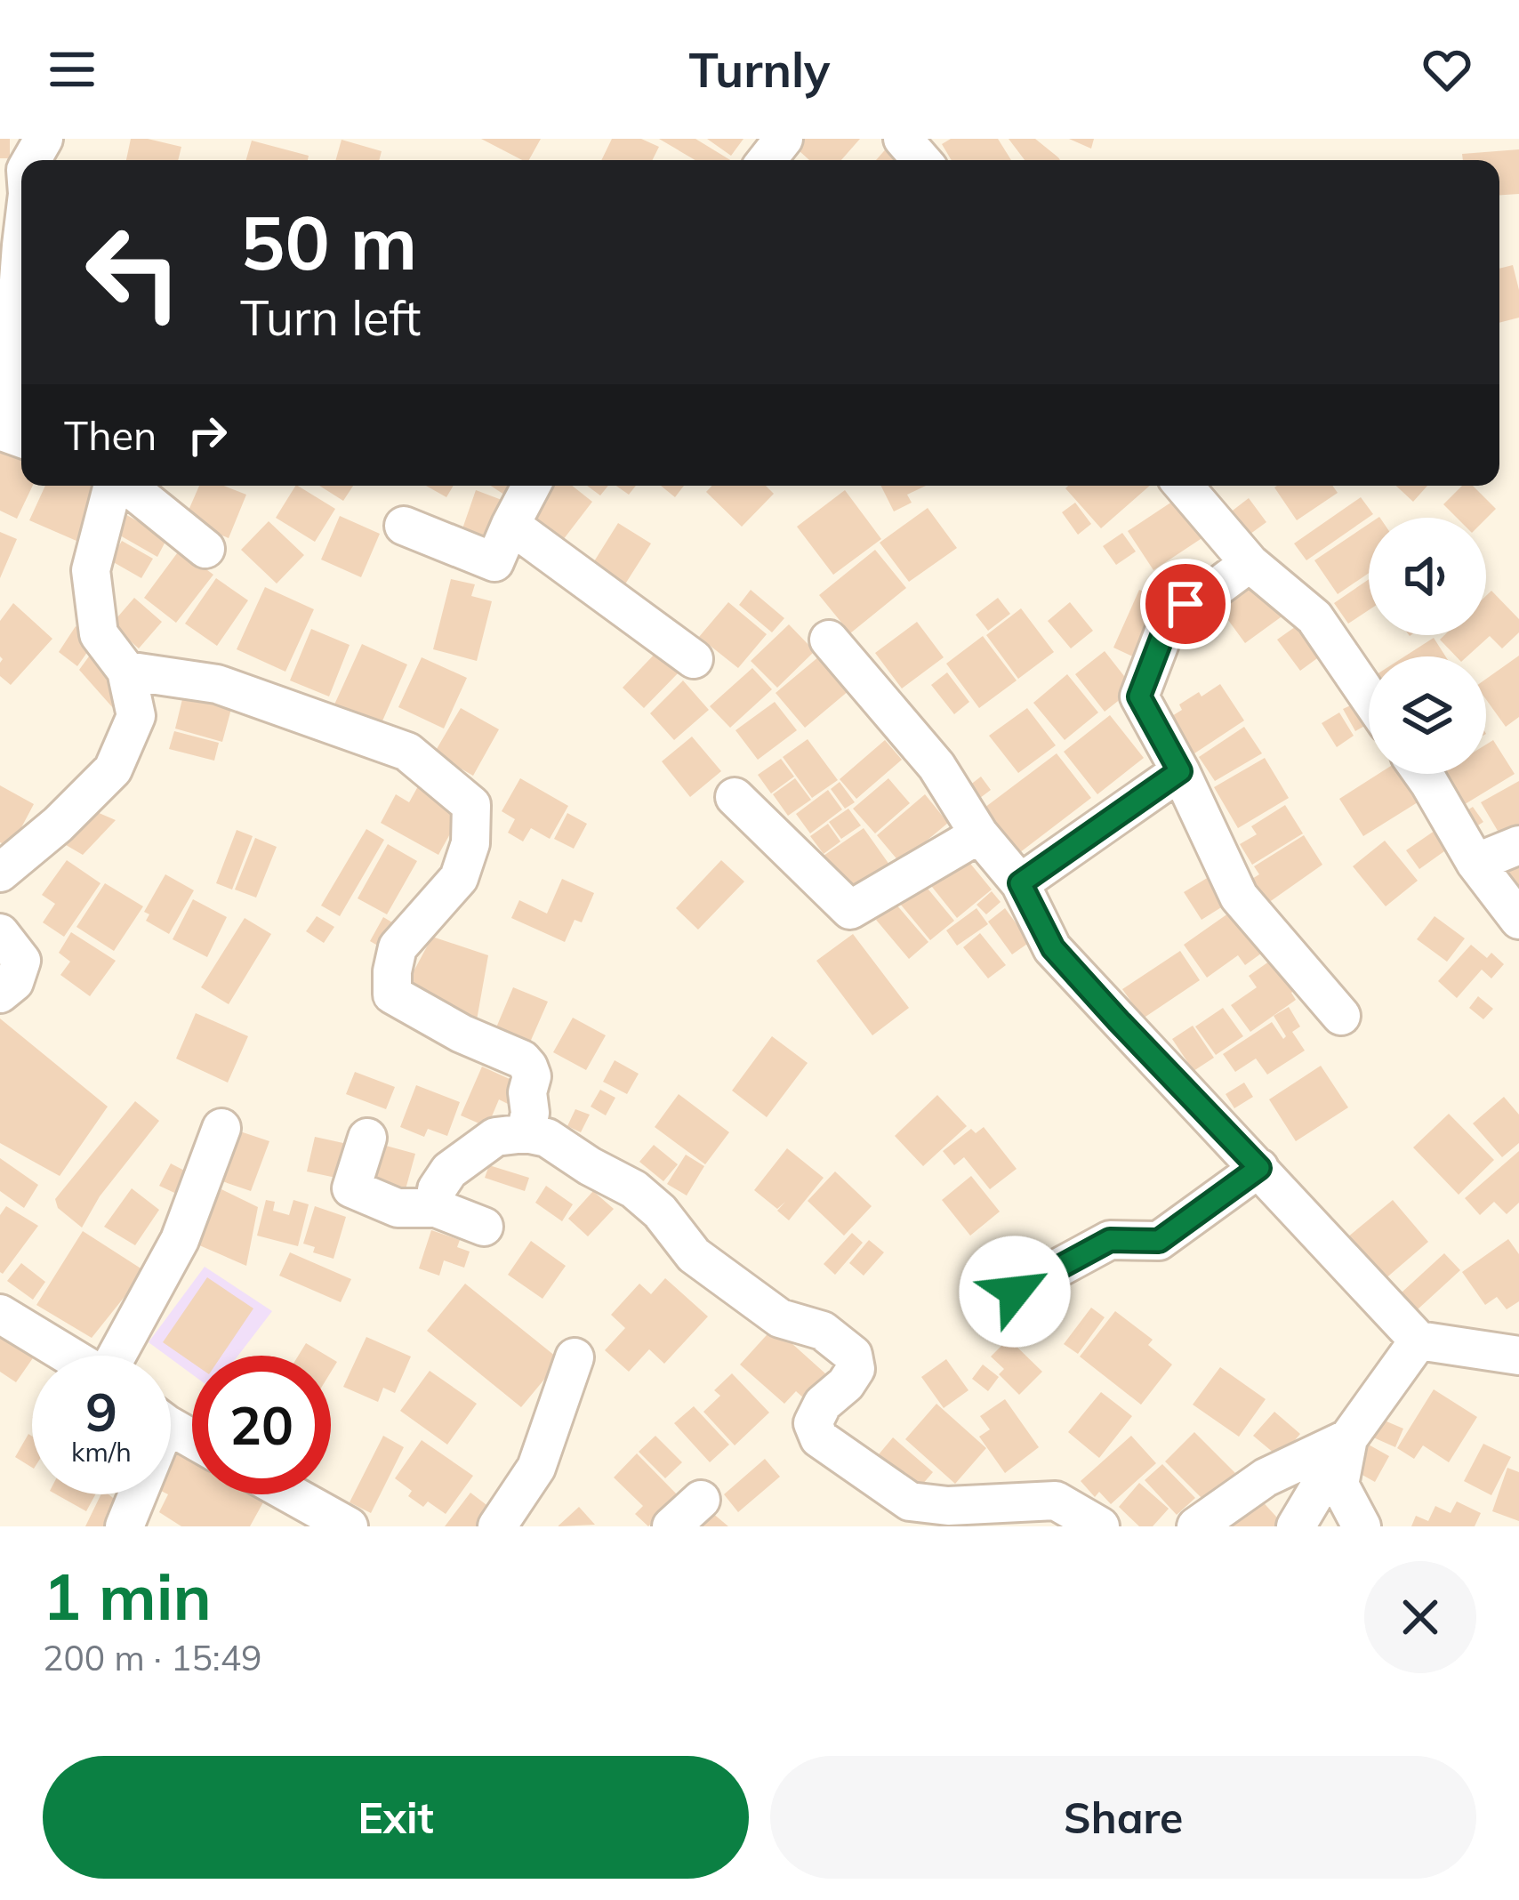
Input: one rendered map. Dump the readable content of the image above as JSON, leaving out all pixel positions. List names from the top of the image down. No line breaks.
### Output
{"page":{"header":"Turnly","turn":["50 m","Turn left"],"then":"Then","speed":"9 km/h","limit":"20","heading":["1 min","200 m · 15:49"],"buttons":["Exit","Share"]}}
